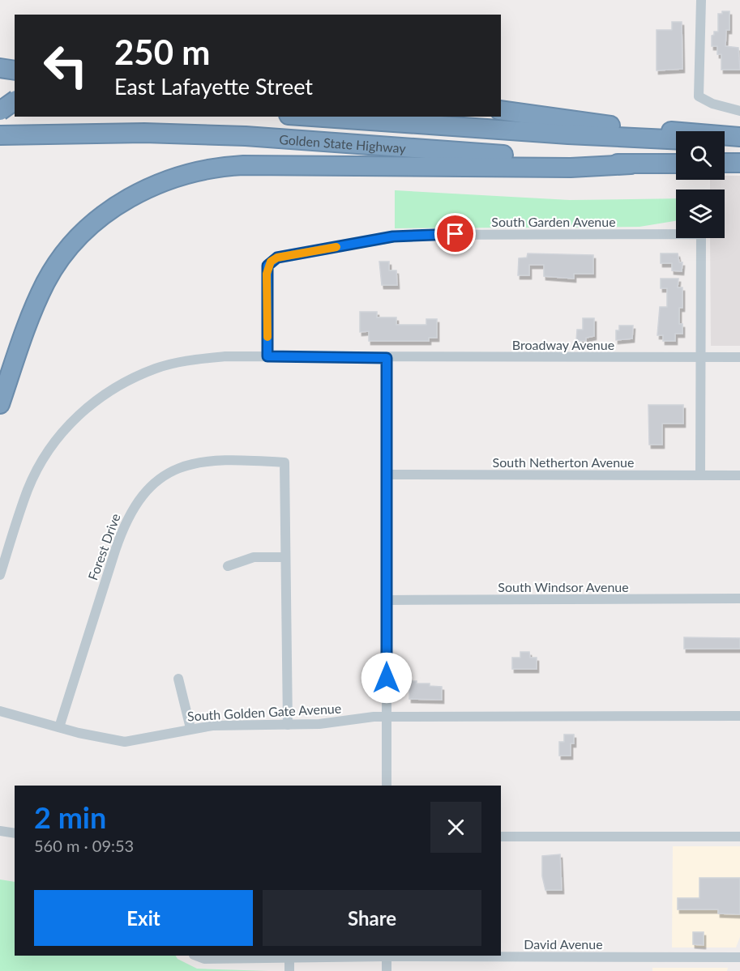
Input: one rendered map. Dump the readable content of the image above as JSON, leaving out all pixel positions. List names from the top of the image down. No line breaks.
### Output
{"streets":{"highway":["Golden State Highway"],"street":["South Garden Avenue","Broadway Avenue","South Netherton Avenue","Forest Drive","South Windsor Avenue","South Golden Gate Avenue","David Avenue"]},"crossings":[["South Garden Avenue","Broadway Avenue"],["Forest Drive","South Golden Gate Avenue"]],"page":{"turn":["250 m","East Lafayette Street"],"heading":["2 min","560 m · 09:53"],"buttons":["Exit","Share"]}}
